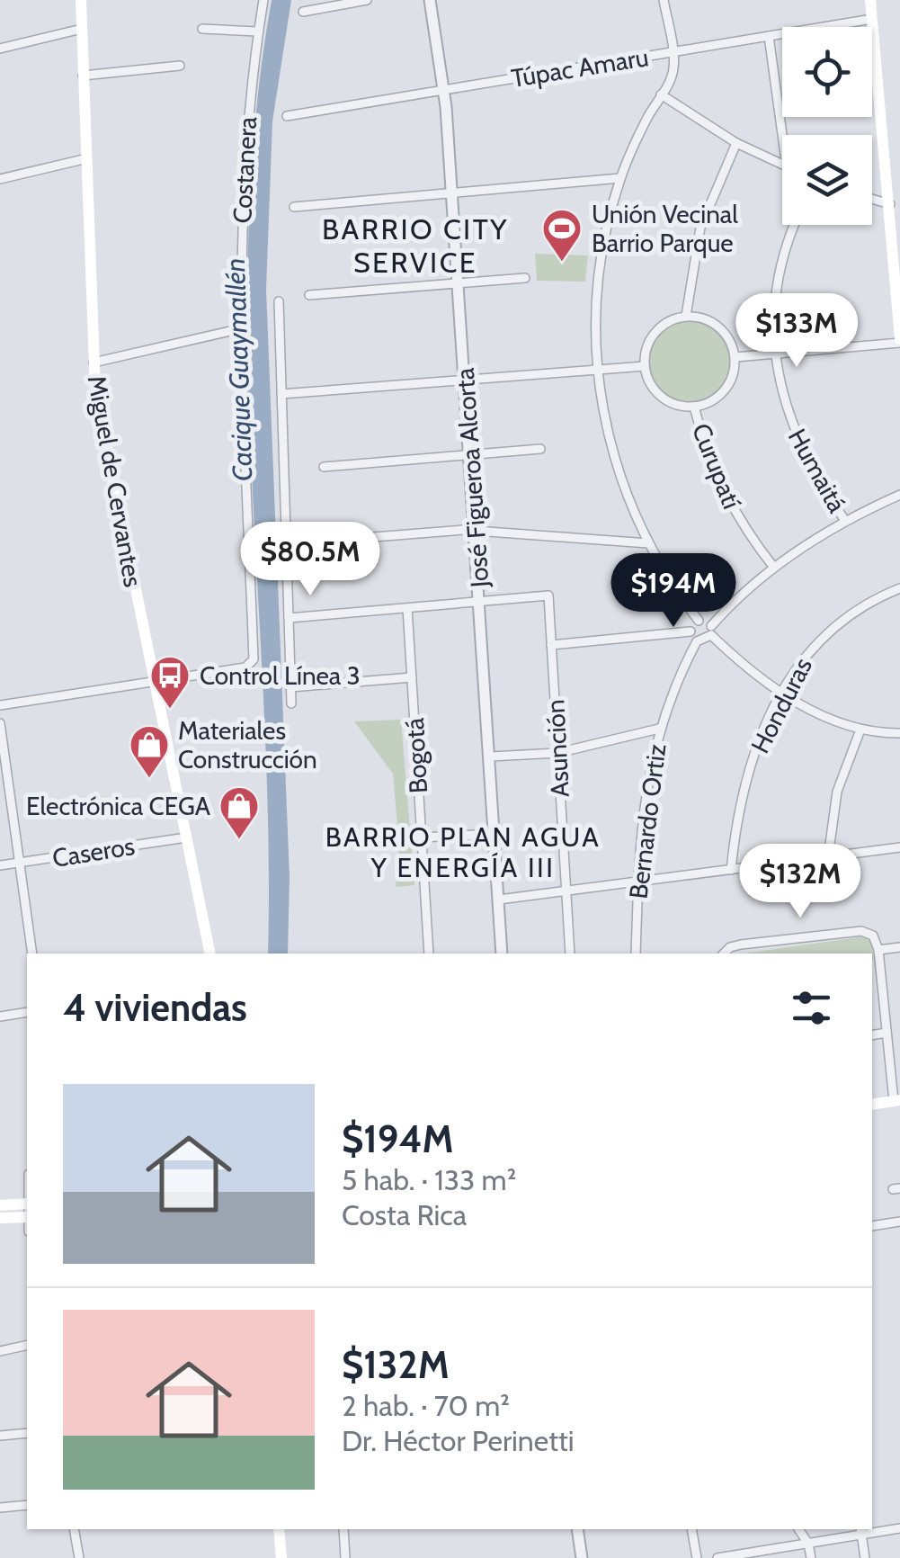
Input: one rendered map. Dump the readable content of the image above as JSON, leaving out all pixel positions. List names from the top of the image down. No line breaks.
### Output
{"streets":{"main road":["Miguel de Cervantes"],"street":["Túpac Amaru","Costanera","Curupatí","Humaitá","José Figueroa Alcorta","Honduras","Asunción","Bogotá","Bernardo Ortiz","Caseros"]},"crossings":[["Túpac Amaru","José Figueroa Alcorta"],["Costanera","Miguel de Cervantes"],["José Figueroa Alcorta","Asunción"],["Miguel de Cervantes","Caseros"]],"districts":["BARRIO CITY SERVICE","BARRIO PLAN AGUA Y ENERGÍA III"],"water":["Cacique Guaymallén"],"places":{"sports":["Unión Vecinal Barrio Parque"],"bus stop":["Control Línea 3"],"shop":["Materiales Construcción","Electrónica CEGA"]},"page":{"price":["$133M","$80.5M","$194M","$132M"],"heading":"4 viviendas","list":[{"name":"$194M","note":"5 hab. · 133 m² · Costa Rica"},{"name":"$132M","note":"2 hab. · 70 m² · Dr. Héctor Perinetti"}]}}
